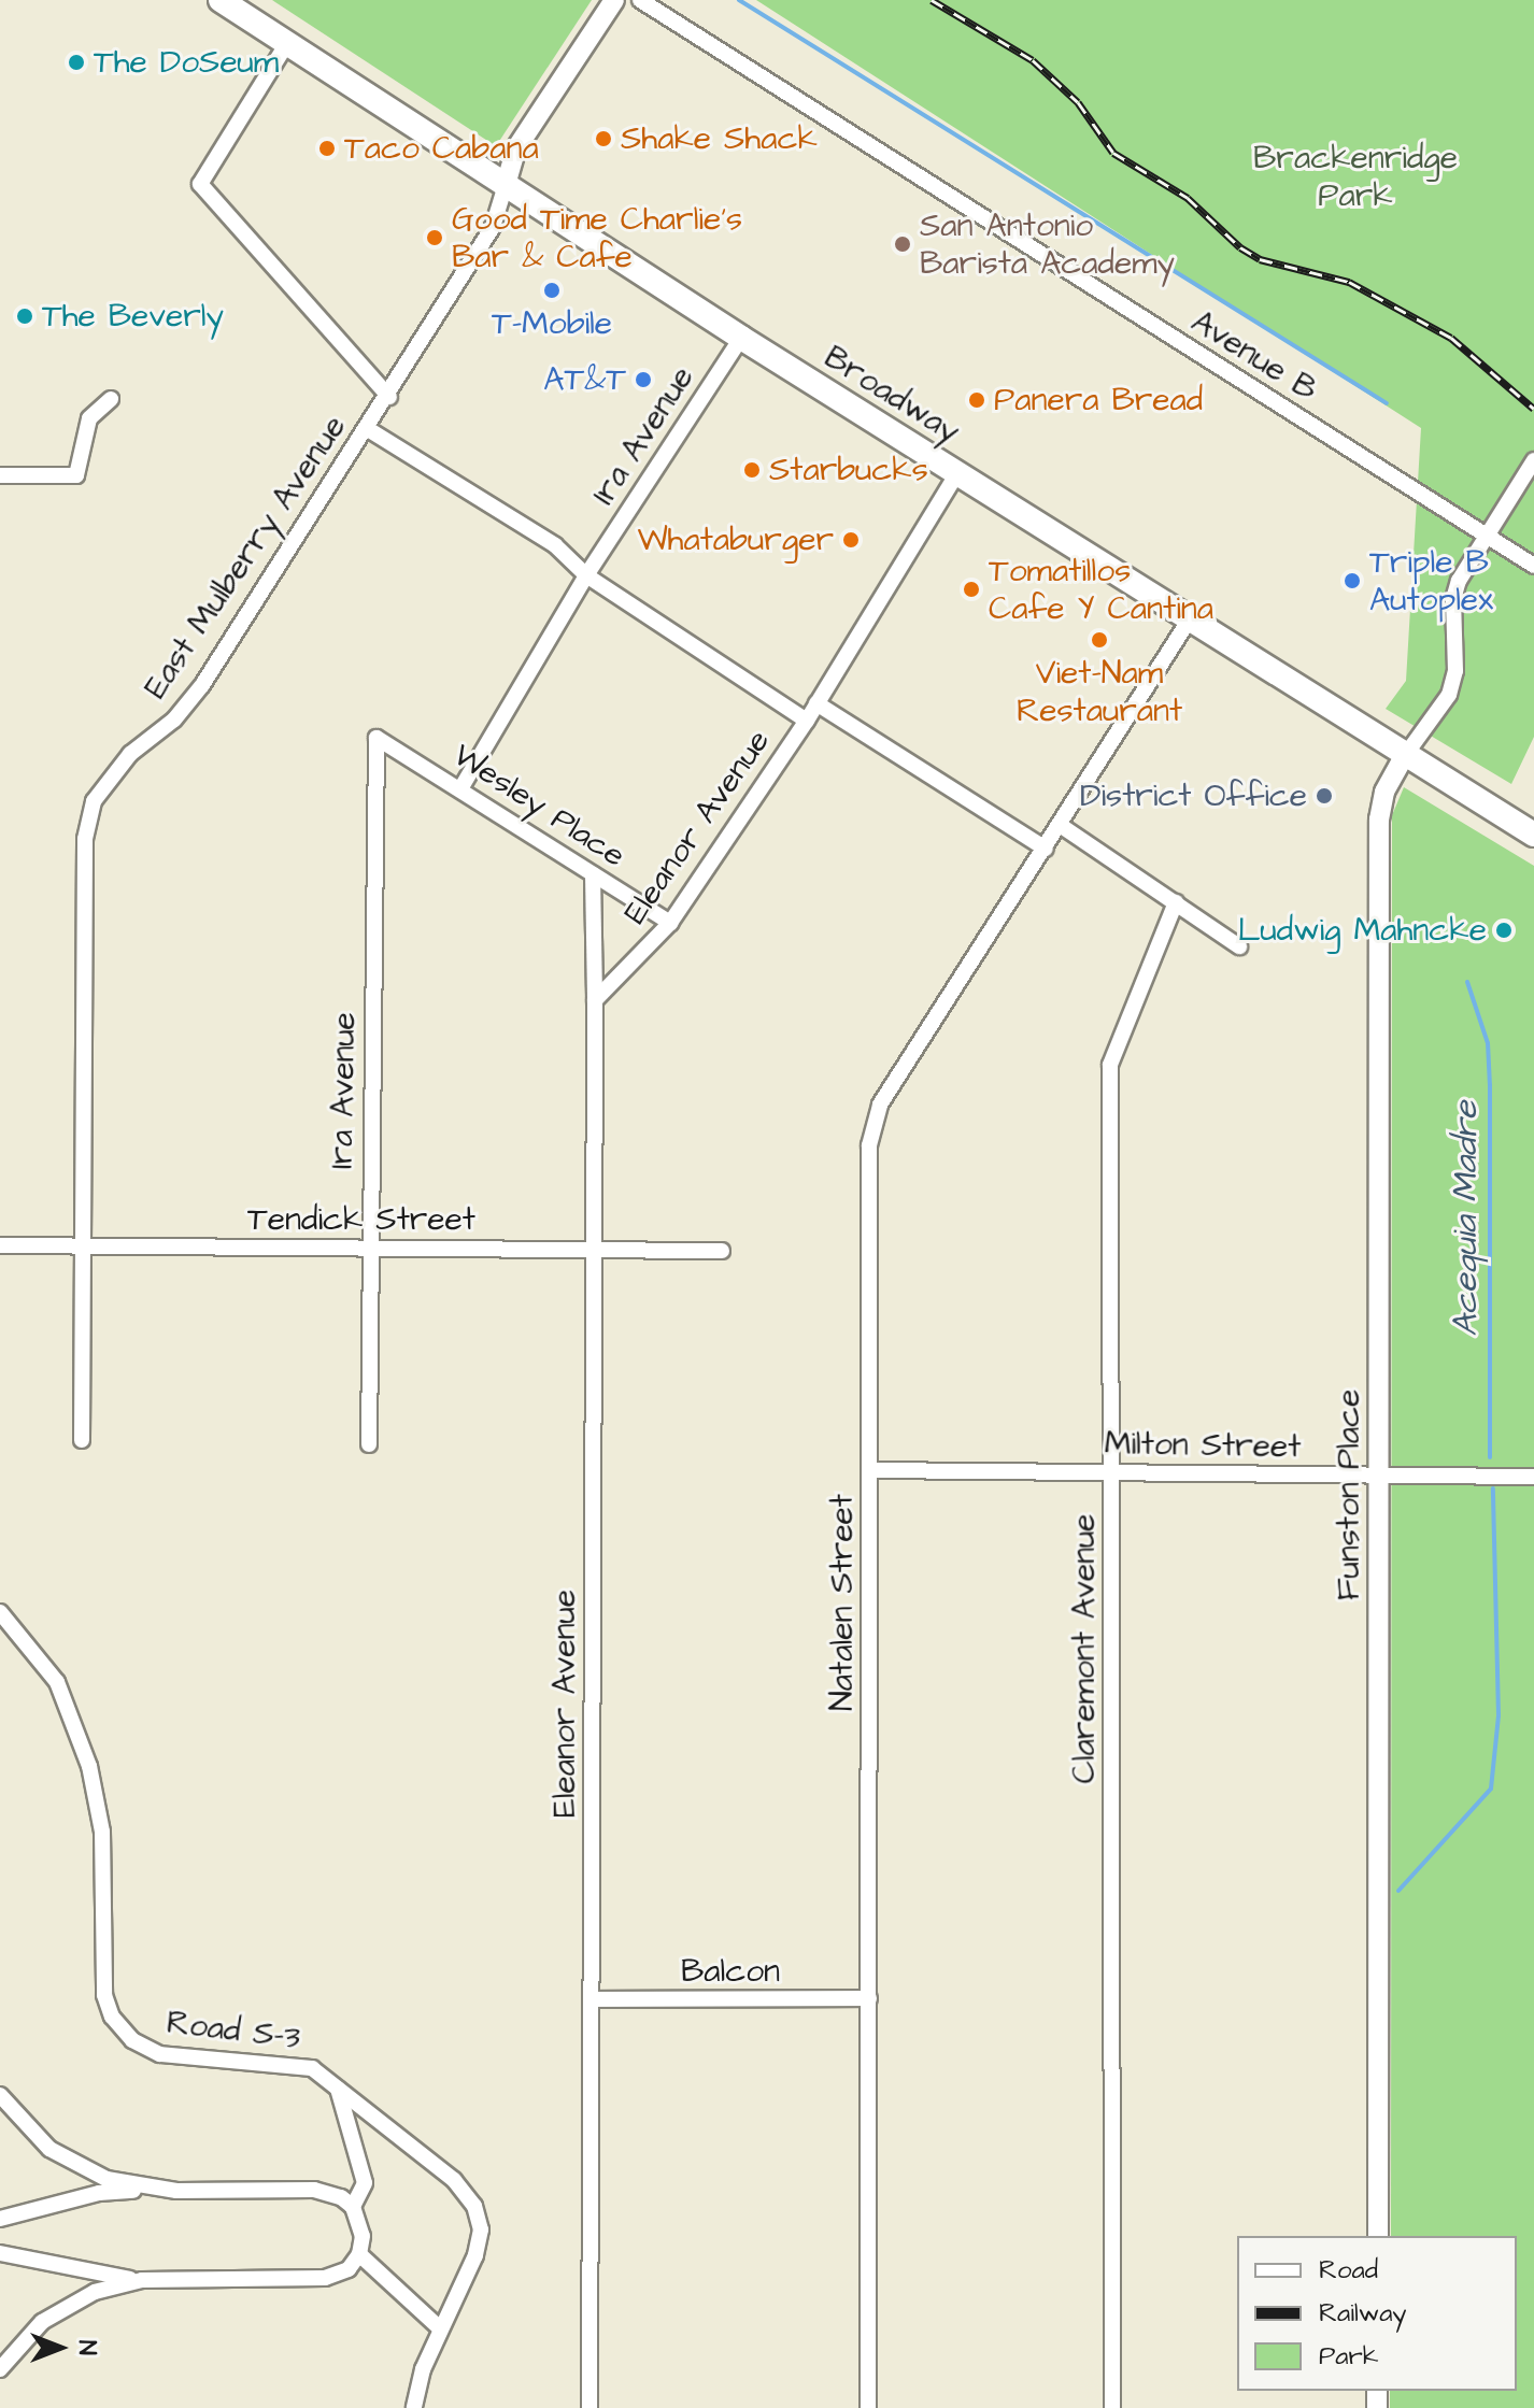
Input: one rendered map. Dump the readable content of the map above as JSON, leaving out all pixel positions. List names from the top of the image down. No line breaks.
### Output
{"streets":{"main road":["Broadway"],"street":["Avenue B","Ira Avenue","East Mulberry Avenue","Wesley Place","Eleanor Avenue","Tendick Street","Milton Street","Funston Place","Natalen Street","Claremont Avenue","Balcon","Road S-3"]},"crossings":[["Broadway","Ira Avenue"],["Broadway","East Mulberry Avenue"],["Broadway","Funston Place"],["Ira Avenue","Wesley Place"],["Ira Avenue","Tendick Street"],["East Mulberry Avenue","Tendick Street"],["Wesley Place","Eleanor Avenue"],["Eleanor Avenue","Tendick Street"],["Eleanor Avenue","Balcon"],["Milton Street","Funston Place"],["Milton Street","Natalen Street"],["Milton Street","Claremont Avenue"],["Natalen Street","Balcon"]],"water":["Acequia Madre"],"parks":["Brackenridge Park"],"places":["The DoSeum","Shake Shack","Taco Cabana","Good Time Charlie's Bar & Cafe","San Antonio Barista Academy","T-Mobile","The Beverly","AT&T","Panera Bread","Starbucks","Whataburger","Triple B Autoplex","Tomatillos Cafe Y Cantina","Viet-Nam Restaurant","District Office","Ludwig Mahncke"],"legend":["Road","Railway","Park"],"north":"right"}
